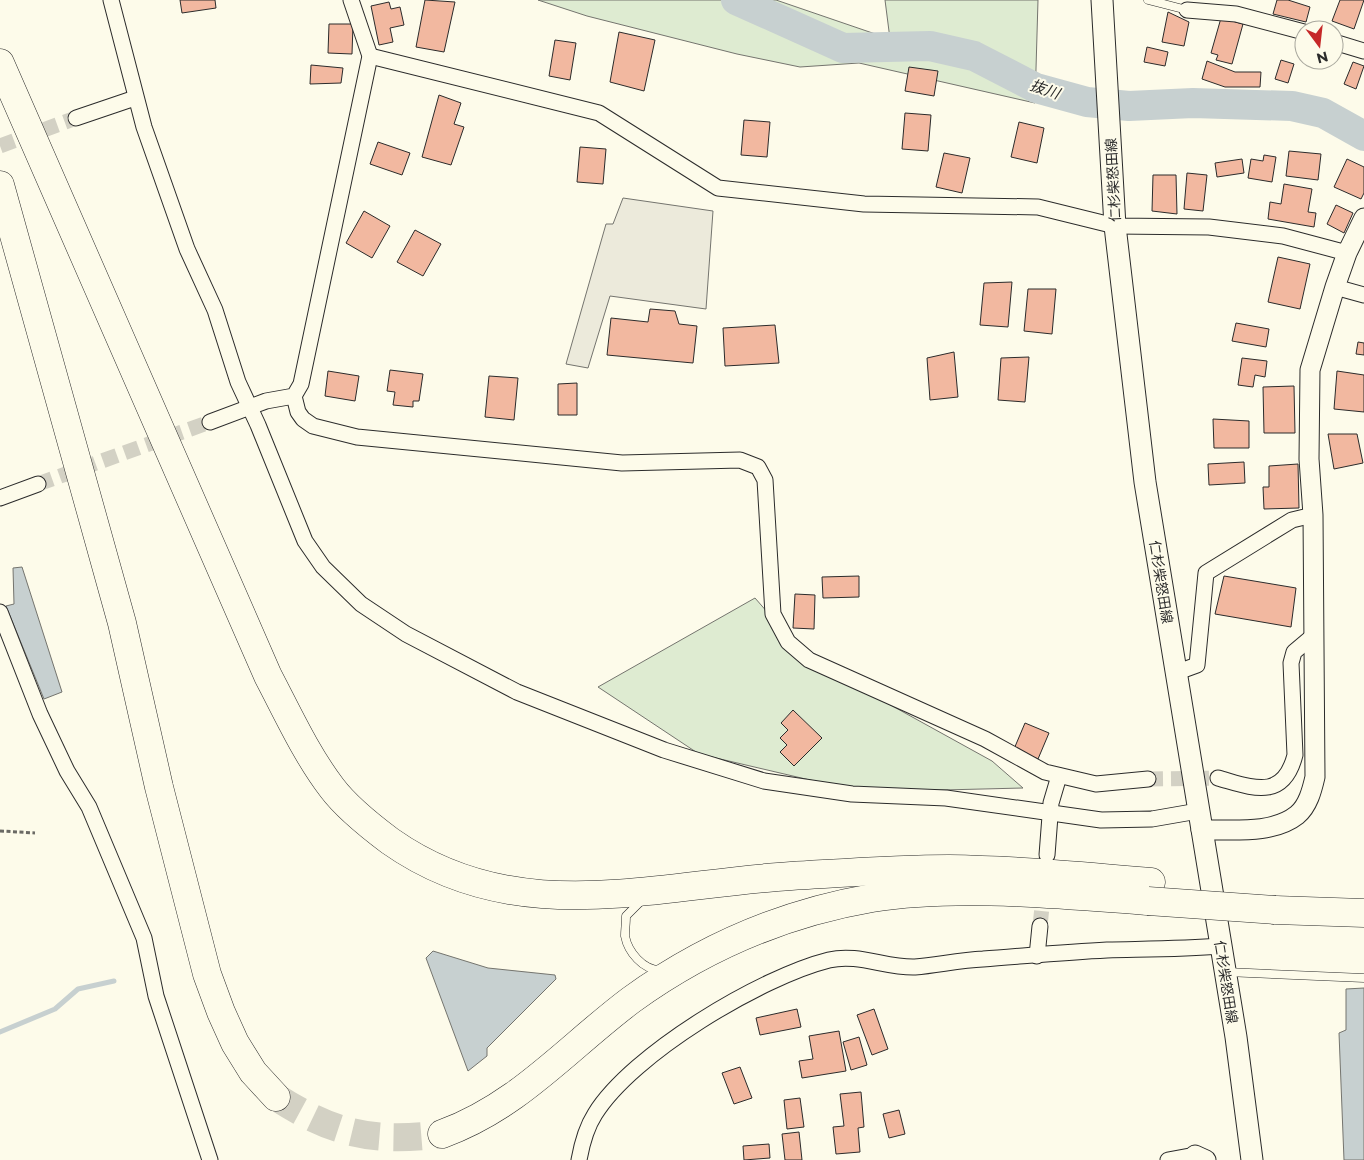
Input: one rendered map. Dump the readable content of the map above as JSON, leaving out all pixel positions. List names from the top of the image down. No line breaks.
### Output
{"streets":{"main road":["仁杉柴怒田線"]},"water":["抜川"],"north":"bottom"}
